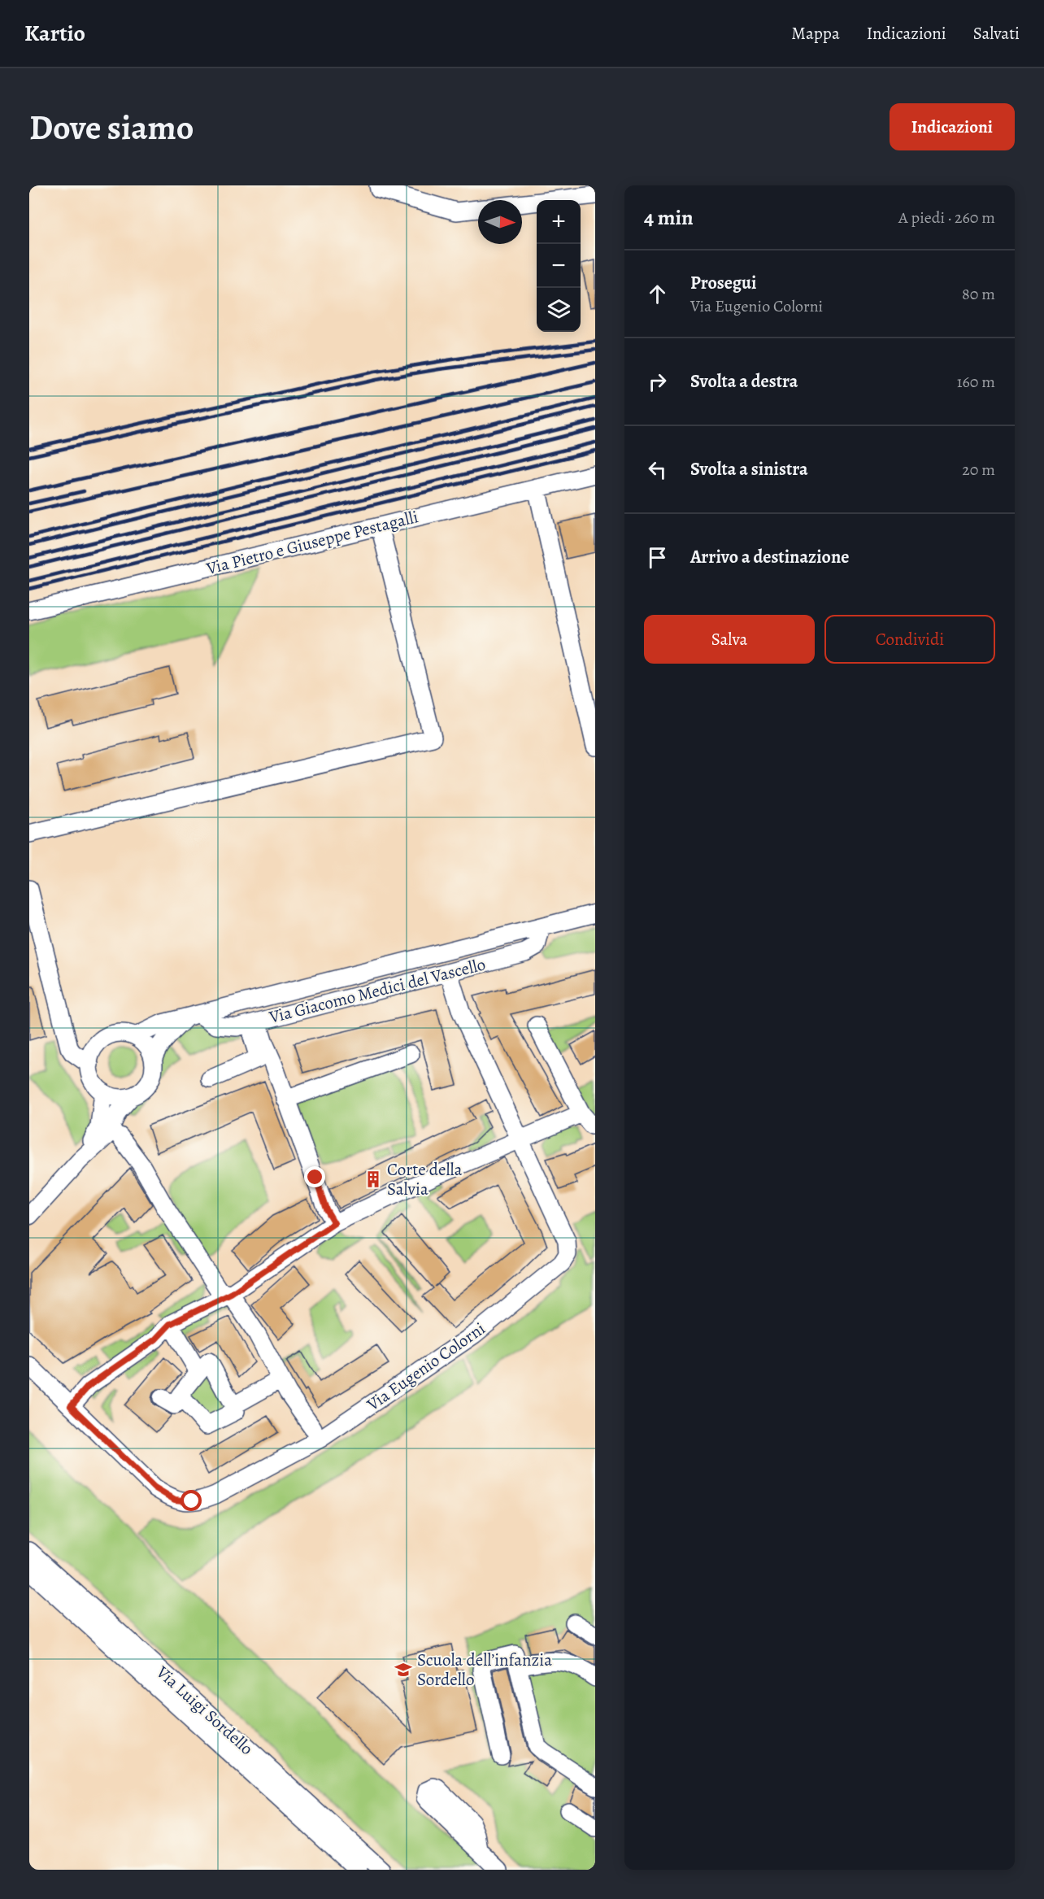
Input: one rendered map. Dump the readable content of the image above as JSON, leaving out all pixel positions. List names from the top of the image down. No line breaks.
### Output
{"streets":{"street":["Via Pietro e Giuseppe Pestagalli","Via Giacomo Medici del Vascello","Via Eugenio Colorni","Via Luigi Sordello"]},"crossings":[["Via Giacomo Medici del Vascello","Via Eugenio Colorni"]],"places":{"building":["Corte della Salvia"],"school or university":["Scuola dell’infanzia Sordello"]},"north":"right","page":{"header":"Kartio","nav":["Mappa","Indicazioni","Salvati"],"buttons":["Indicazioni",["Salva","Condividi"]],"title":"Dove siamo","heading":["4 min","A piedi · 260 m"],"map_buttons":["+","−"],"list":[["Prosegui","Via Eugenio Colorni","80 m"],["Svolta a destra","160 m"],["Svolta a sinistra","20 m"],"Arrivo a destinazione"]}}
